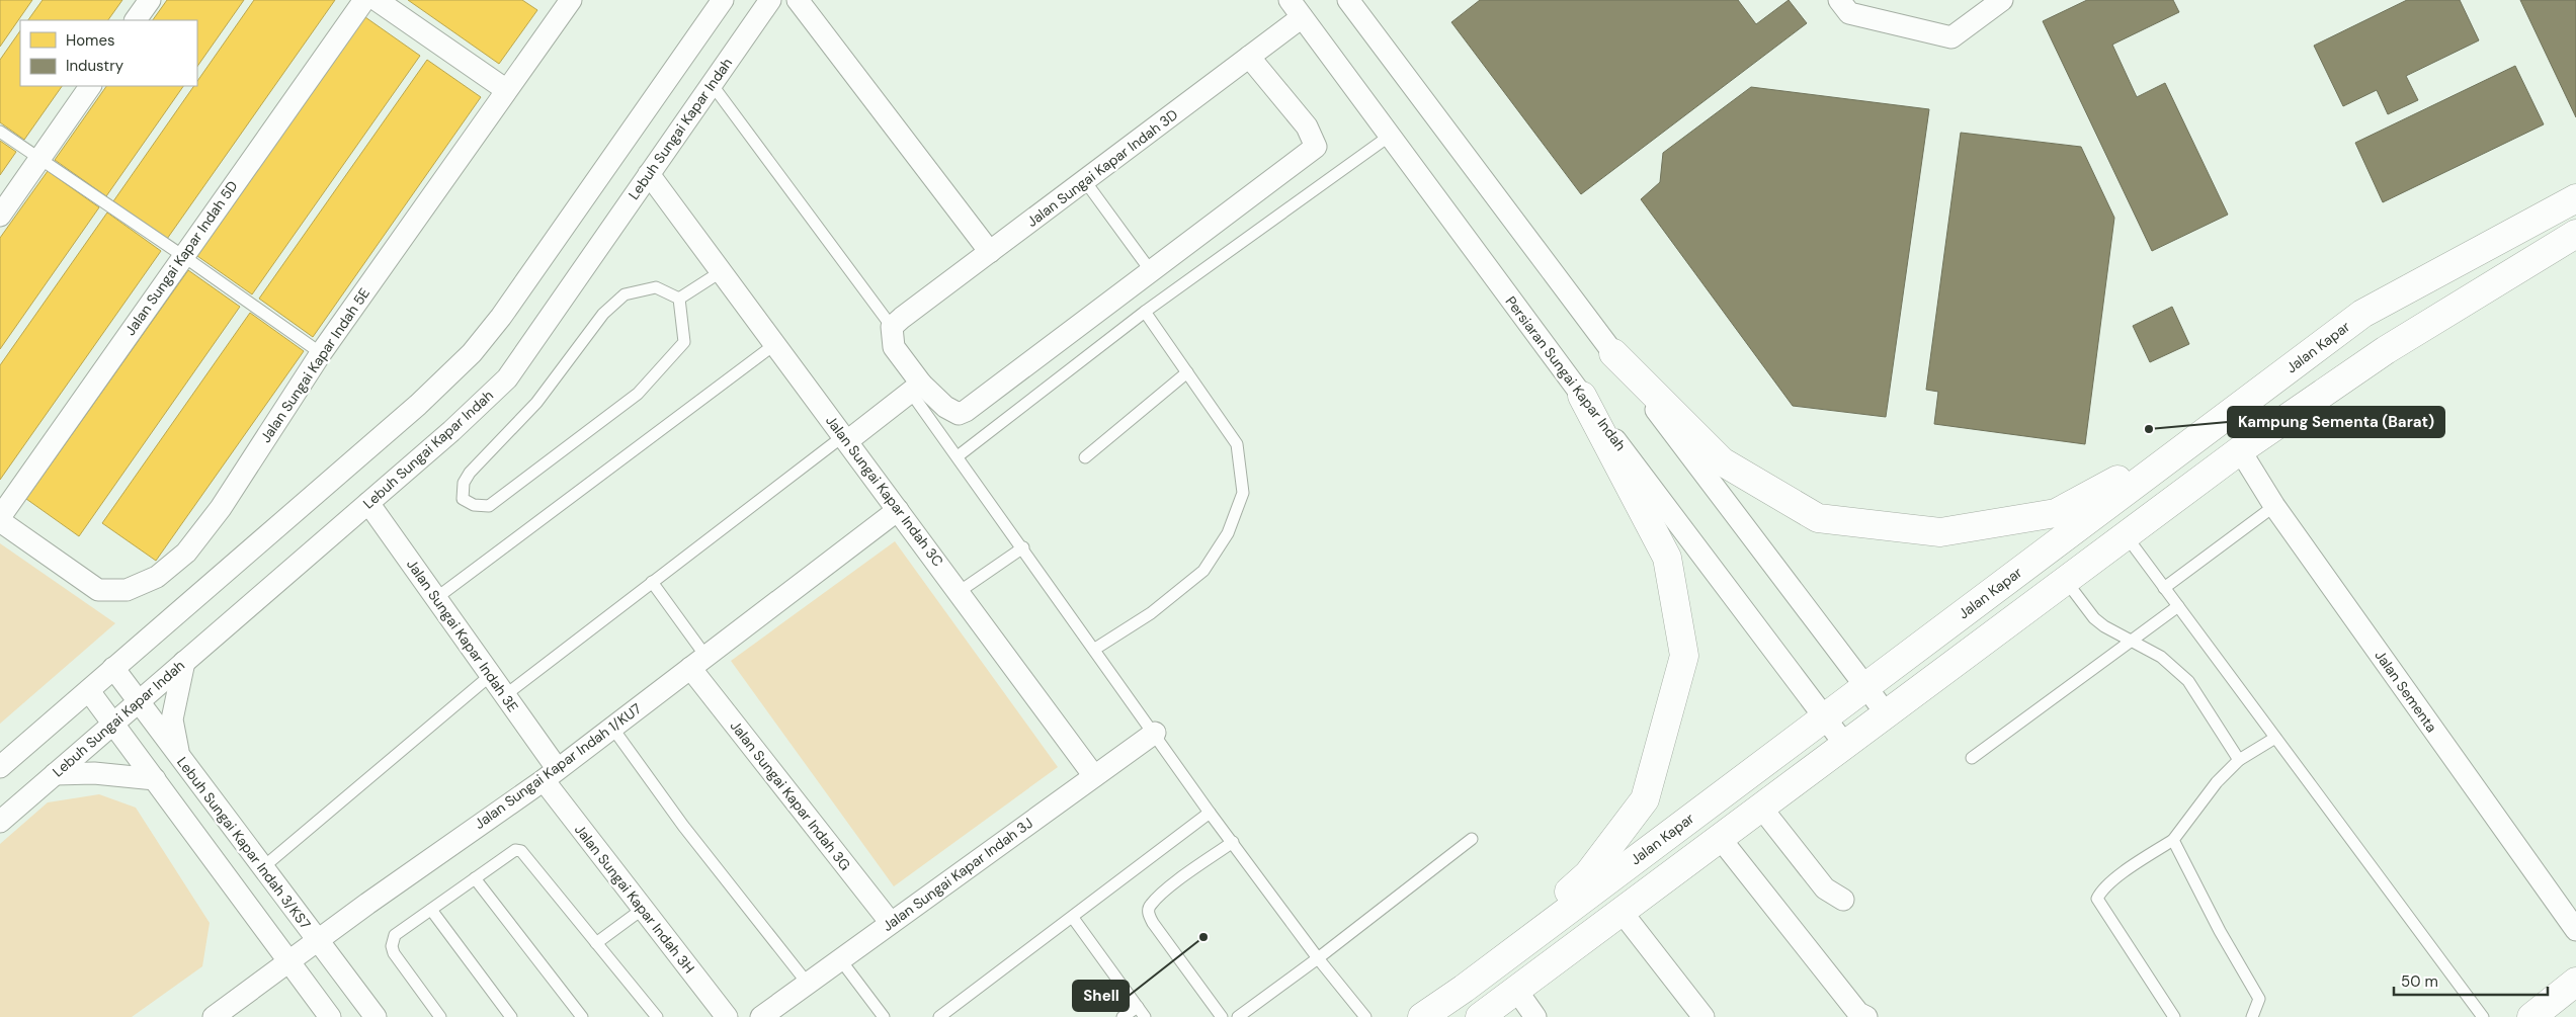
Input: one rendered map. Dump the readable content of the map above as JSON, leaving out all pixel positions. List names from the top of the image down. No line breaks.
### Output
{"streets":{"main road":["Jalan Kapar"],"street":["Lebuh Sungai Kapar Indah","Jalan Sungai Kapar Indah 3D","Jalan Sungai Kapar Indah 5D","Jalan Sungai Kapar Indah 5E","Persiaran Sungai Kapar Indah","Jalan Sungai Kapar Indah 3C","Jalan Sungai Kapar Indah 3E","Jalan Sementa","Jalan Sungai Kapar Indah 1/KU7","Jalan Sungai Kapar Indah 3G","Lebuh Sungai Kapar Indah 3/KS7","Jalan Sungai Kapar Indah 3J","Jalan Sungai Kapar Indah 3H"]},"crossings":[["Lebuh Sungai Kapar Indah","Jalan Sungai Kapar Indah 3C"],["Lebuh Sungai Kapar Indah","Jalan Sungai Kapar Indah 3E"],["Lebuh Sungai Kapar Indah","Lebuh Sungai Kapar Indah 3/KS7"],["Jalan Sungai Kapar Indah 3D","Persiaran Sungai Kapar Indah"],["Jalan Kapar","Persiaran Sungai Kapar Indah"],["Jalan Sungai Kapar Indah 3C","Jalan Sungai Kapar Indah 1/KU7"],["Jalan Sungai Kapar Indah 3C","Jalan Sungai Kapar Indah 3J"],["Jalan Sungai Kapar Indah 3E","Jalan Sungai Kapar Indah 1/KU7"],["Jalan Sungai Kapar Indah 3E","Jalan Sungai Kapar Indah 3H"],["Jalan Sungai Kapar Indah 1/KU7","Jalan Sungai Kapar Indah 3G"],["Jalan Sungai Kapar Indah 1/KU7","Lebuh Sungai Kapar Indah 3/KS7"],["Jalan Sungai Kapar Indah 1/KU7","Jalan Sungai Kapar Indah 3H"],["Jalan Sungai Kapar Indah 3G","Jalan Sungai Kapar Indah 3J"]],"places":["Kampung Sementa (Barat)","Shell"],"legend":["Homes","Industry"],"scale_bar":"50 m"}
